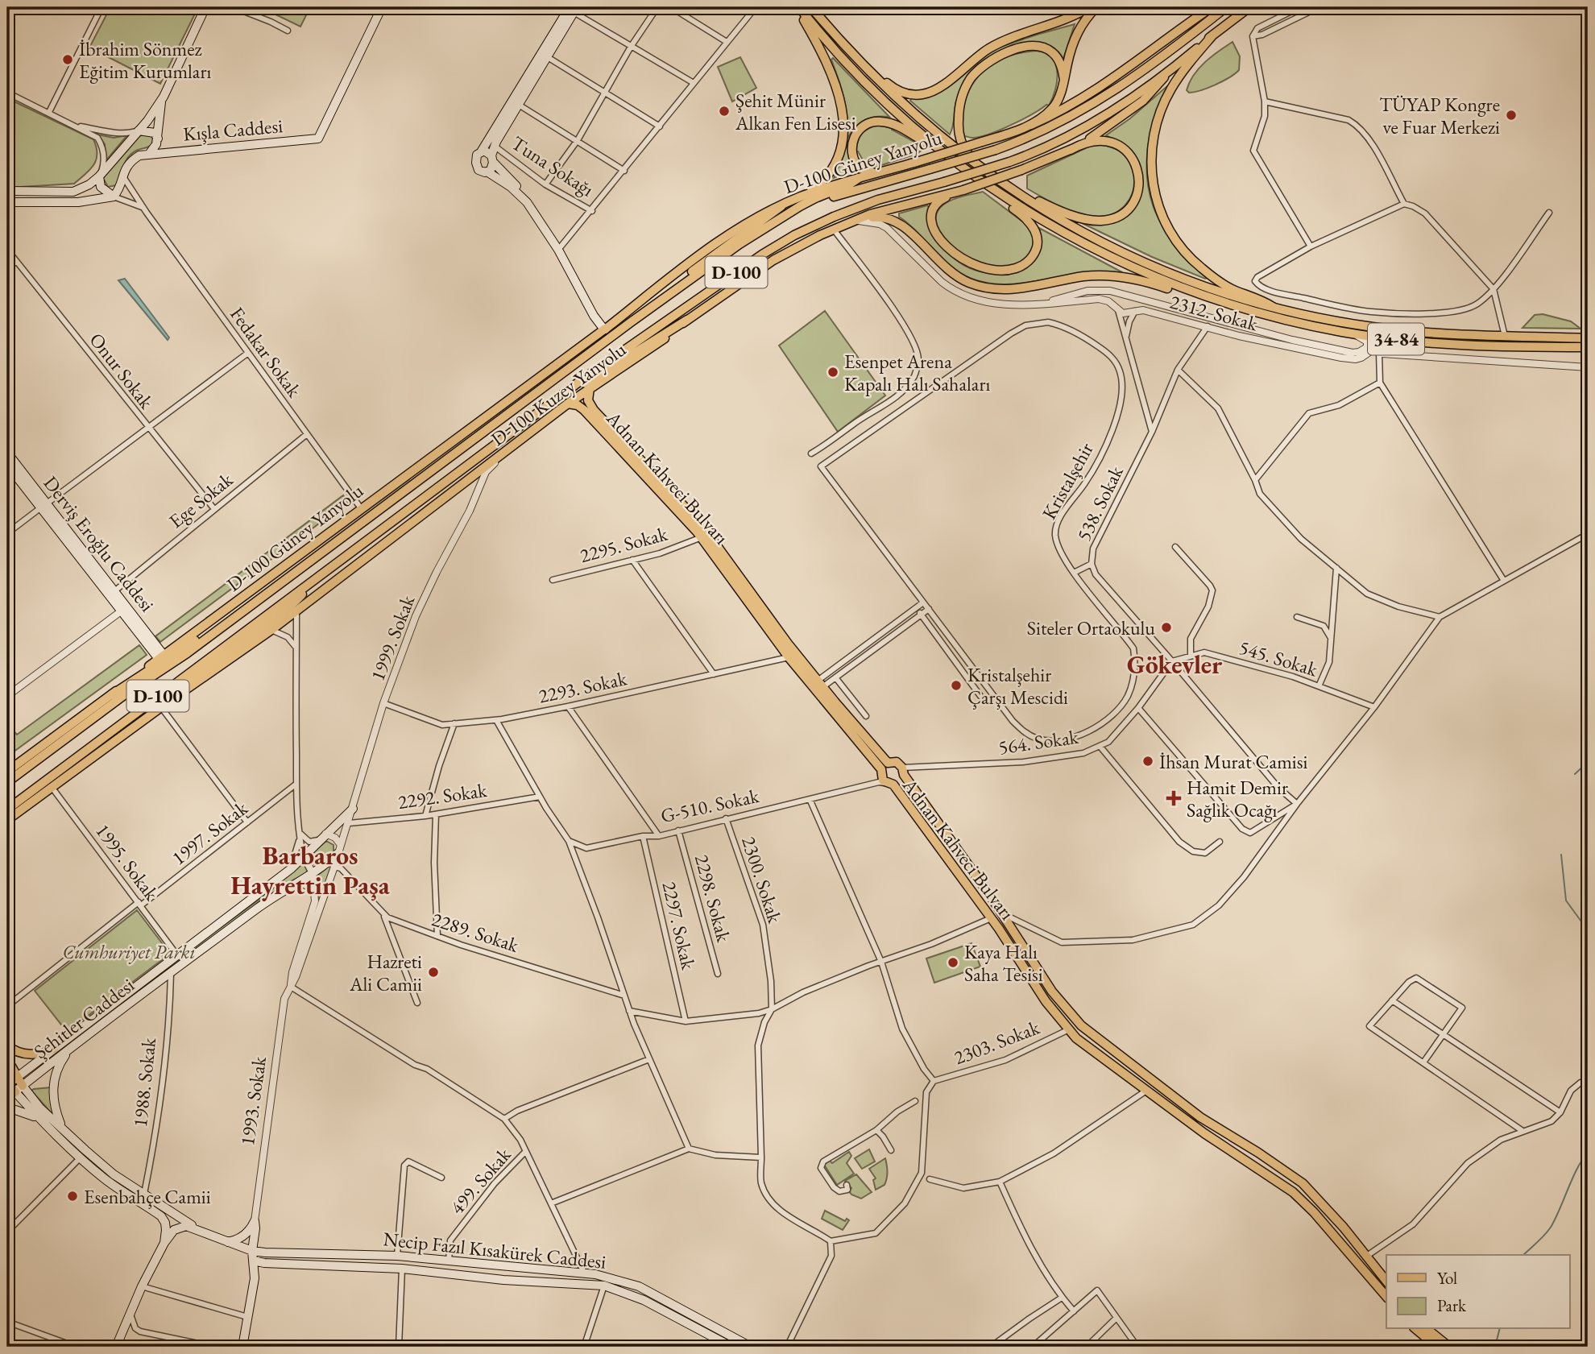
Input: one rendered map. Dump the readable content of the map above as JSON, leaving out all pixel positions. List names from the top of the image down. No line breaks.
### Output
{"streets":{"main road":["Kışla Caddesi","D-100 Güney Yanyolu","D-100","34-84","D-100 Kuzey Yanyolu","Adnan Kahveci Bulvarı","Derviş Eroğlu Caddesi","Şehitler Caddesi","Necip Fazıl Kısakürek Caddesi"],"street":["Tuna Sokağı","2312. Sokak","Fedakar Sokak","Onur Sokak","Kristalşehir","Ege Sokak","538. Sokak","2295. Sokak","1999. Sokak","545. Sokak","2293. Sokak","564. Sokak","2292. Sokak","G-510. Sokak","1997. Sokak","1995. Sokak","2300. Sokak","2298. Sokak","2297. Sokak","2289. Sokak","2303. Sokak","1988. Sokak","1993. Sokak","499. Sokak"]},"crossings":[["D-100 Güney Yanyolu","Fedakar Sokak"],["D-100 Güney Yanyolu","Derviş Eroğlu Caddesi"],["D-100","D-100 Kuzey Yanyolu"],["2312. Sokak","34-84"],["2312. Sokak","D-100 Kuzey Yanyolu"],["2312. Sokak","538. Sokak"],["Fedakar Sokak","Ege Sokak"],["Onur Sokak","Ege Sokak"],["D-100 Kuzey Yanyolu","Adnan Kahveci Bulvarı"],["D-100 Kuzey Yanyolu","1999. Sokak"],["D-100 Kuzey Yanyolu","1995. Sokak"],["Adnan Kahveci Bulvarı","2295. Sokak"],["Adnan Kahveci Bulvarı","2293. Sokak"],["Adnan Kahveci Bulvarı","564. Sokak"],["Adnan Kahveci Bulvarı","G-510. Sokak"],["Adnan Kahveci Bulvarı","2303. Sokak"],["Ege Sokak","Derviş Eroğlu Caddesi"],["538. Sokak","545. Sokak"],["538. Sokak","564. Sokak"],["1999. Sokak","2293. Sokak"],["1999. Sokak","2292. Sokak"],["1999. Sokak","Şehitler Caddesi"],["1999. Sokak","1993. Sokak"],["545. Sokak","564. Sokak"],["2293. Sokak","G-510. Sokak"],["564. Sokak","G-510. Sokak"],["G-510. Sokak","2300. Sokak"],["G-510. Sokak","2298. Sokak"],["1997. Sokak","1995. Sokak"],["1995. Sokak","Şehitler Caddesi"],["2289. Sokak","1993. Sokak"],["Şehitler Caddesi","1988. Sokak"],["Şehitler Caddesi","1993. Sokak"],["499. Sokak","Necip Fazıl Kısakürek Caddesi"]],"districts":["Gökevler","Barbaros Hayrettin Paşa"],"parks":["Cumhuriyet Parkı"],"places":{"other":["İbrahim Sönmez Eğitim Kurumları","Şehit Münir Alkan Fen Lisesi","TÜYAP Kongre ve Fuar Merkezi","Esenpet Arena Kapalı Halı Sahaları","Siteler Ortaokulu","Kristalşehir Çarşı Mescidi","İhsan Murat Camisi","Kaya Halı Saha Tesisi","Hazreti Ali Camii","Esenbahçe Camii"],"health":["Hamit Demir Sağlık Ocağı"]},"legend":["Yol","Park"]}
